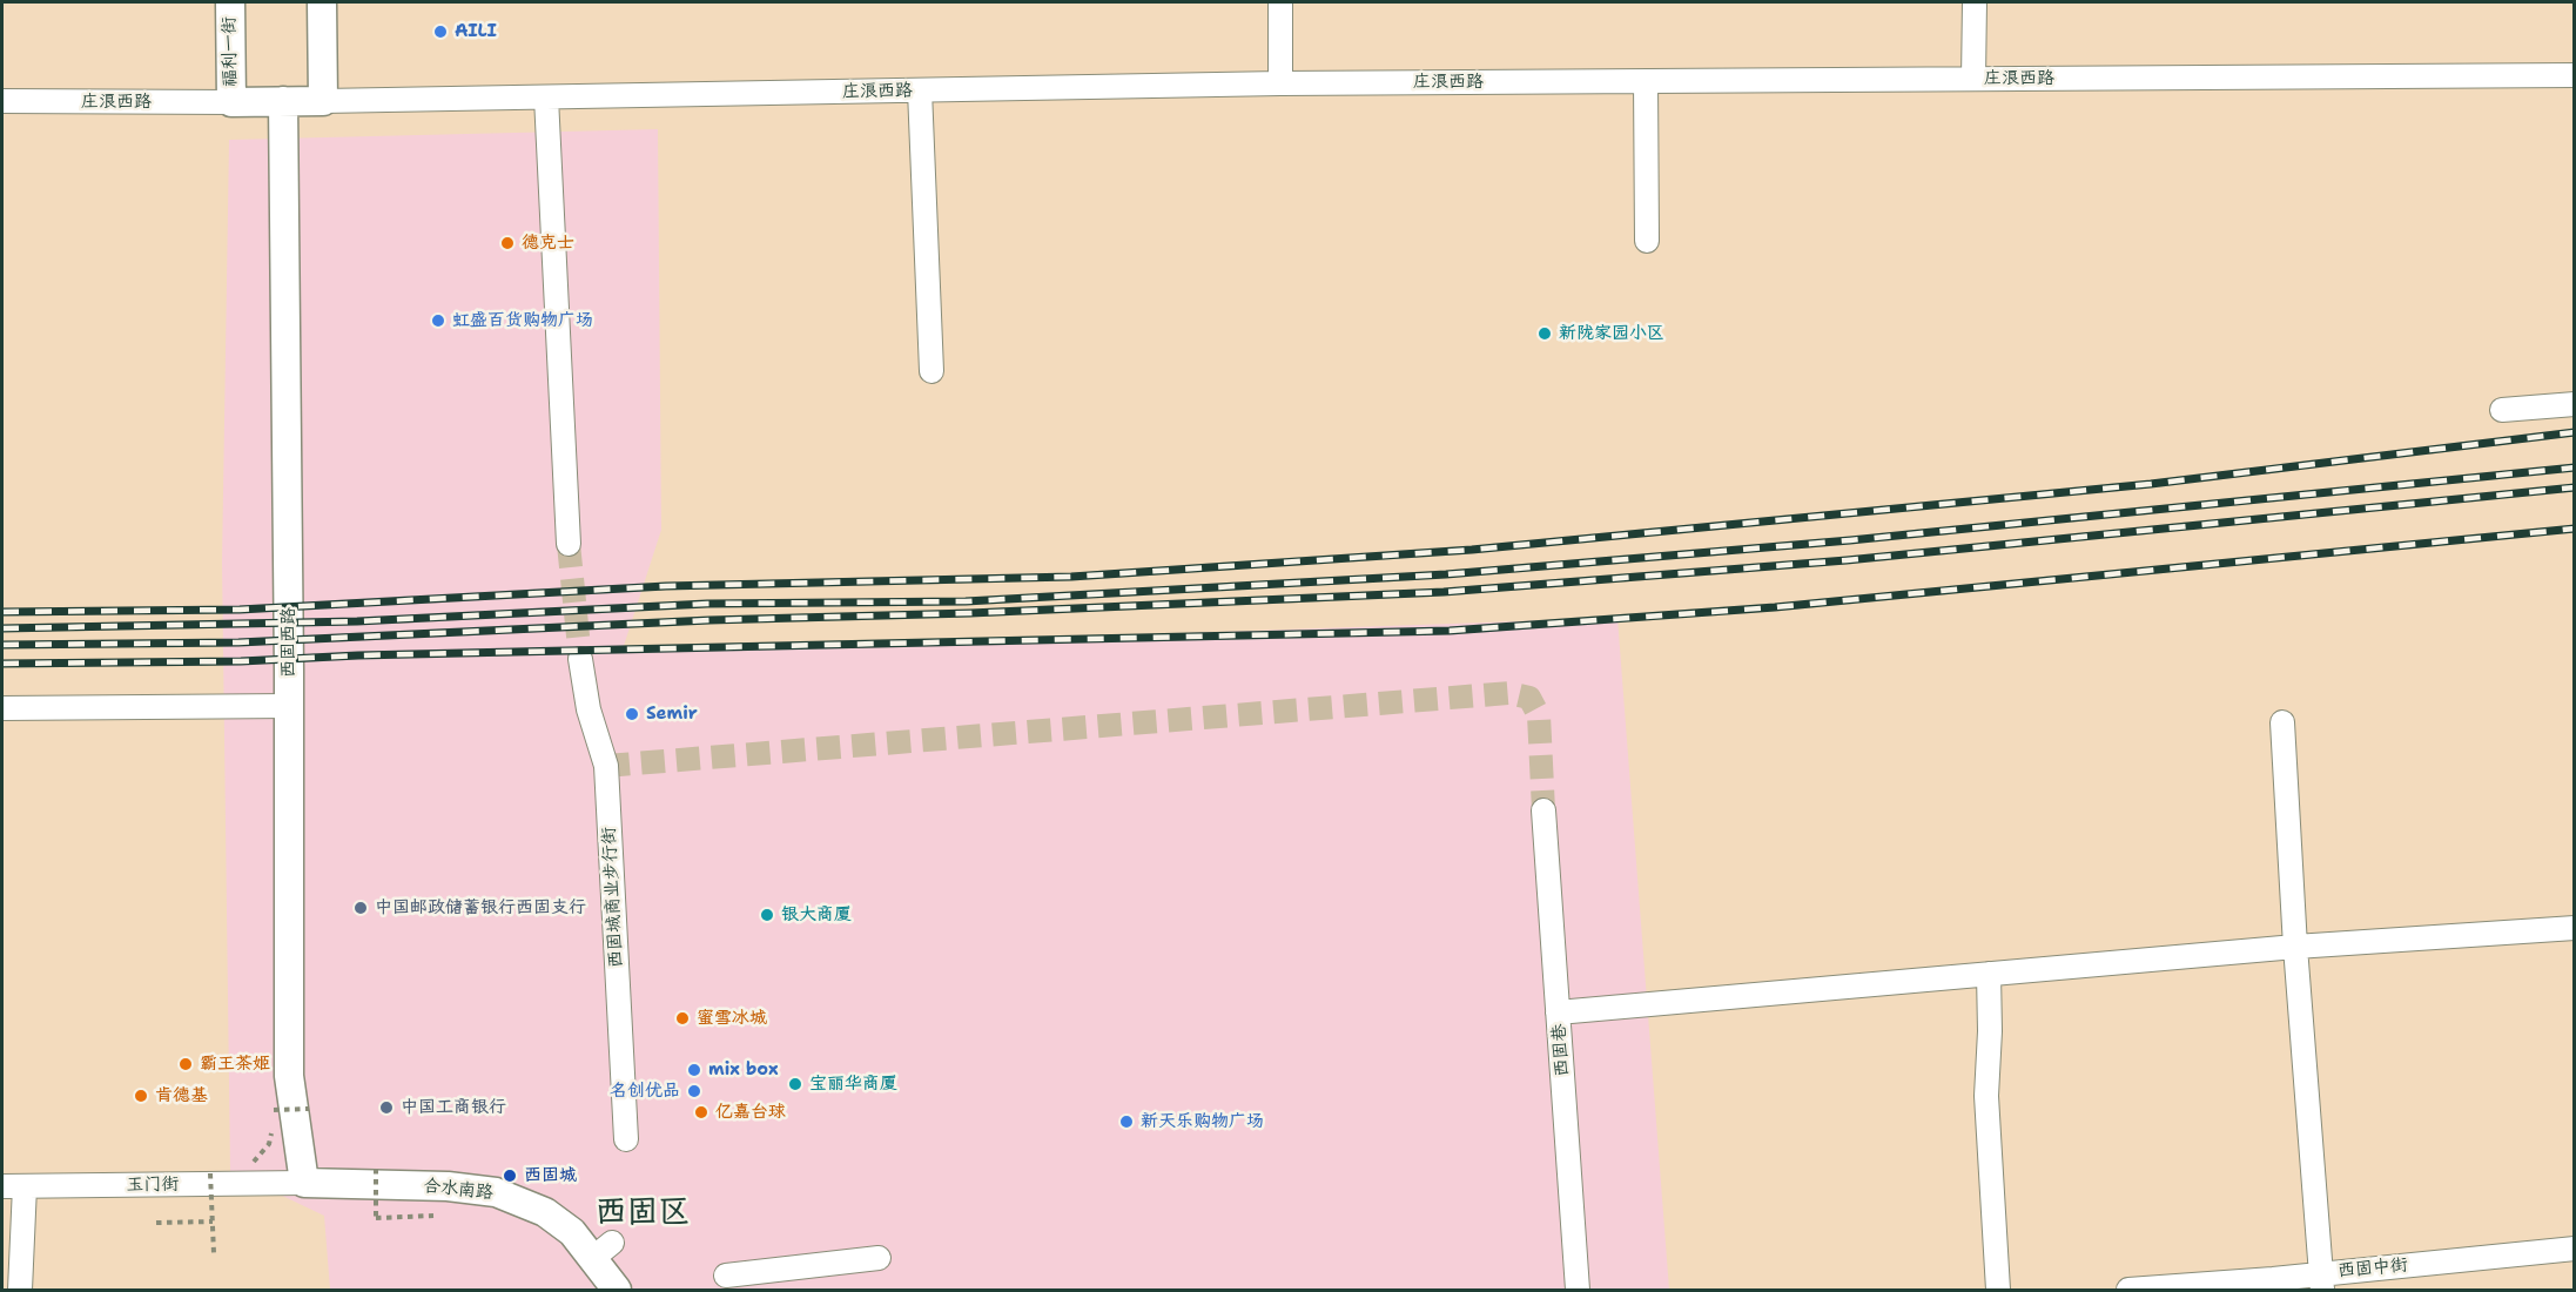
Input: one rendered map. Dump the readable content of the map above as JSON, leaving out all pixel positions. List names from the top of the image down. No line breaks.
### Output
{"streets":{"main road":["福利一街","西固西路","合水南路"],"street":["庄浪西路","西固城商业步行街","西固巷","玉门街","西固中街"]},"crossings":[["福利一街","庄浪西路"],["西固西路","玉门街"],["西固西路","合水南路"],["玉门街","合水南路"]],"districts":["西固区"],"places":["AILI","德克士","虹盛百货购物广场","新陇家园小区","Semir","中国邮政储蓄银行西固支行","银大商厦","蜜雪冰城","霸王茶姬","mix box","宝丽华商厦","名创优品","肯德基","中国工商银行","亿嘉台球","新天乐购物广场","西固城"]}
